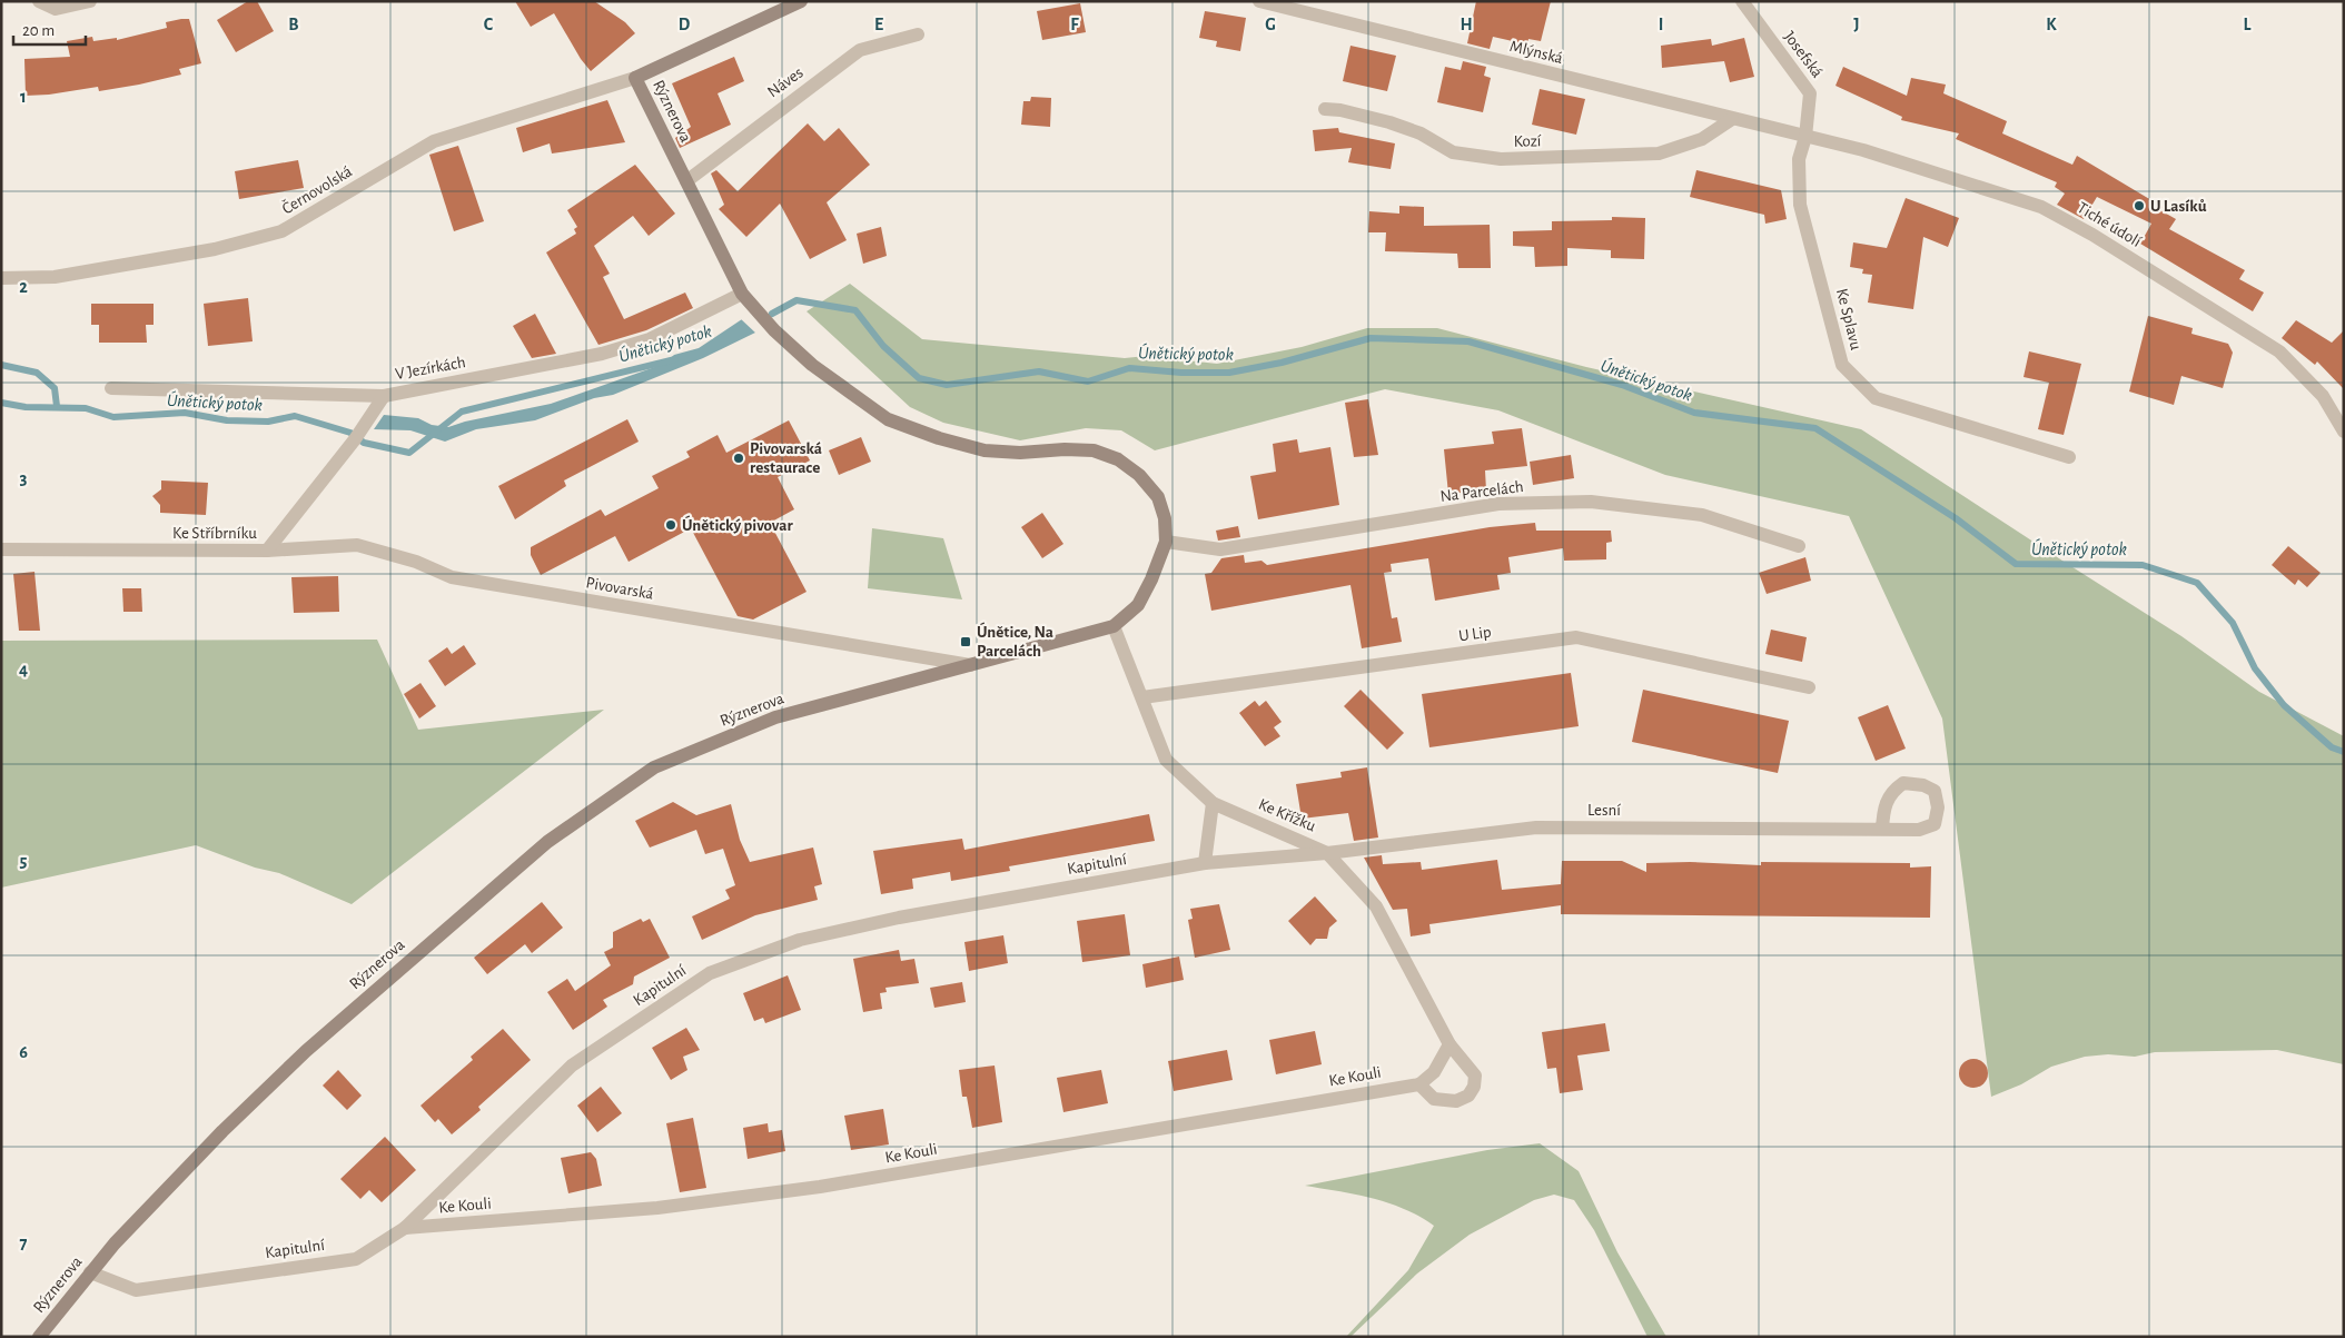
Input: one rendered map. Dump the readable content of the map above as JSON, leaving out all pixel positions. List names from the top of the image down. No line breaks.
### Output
{"streets":{"street":["Mlýnská","Josefská","Náves","Rýznerova","Kozí","Černovolská","Tiché údolí","Ke Splavu","V Jezírkách","Na Parcelách","Ke Stříbrníku","Pivovarská","U Lip","Lesní","Ke Křížku","Kapitulní","Ke Kouli"]},"crossings":[["Mlýnská","Josefská"],["Mlýnská","Kozí"],["Mlýnská","Tiché údolí"],["Mlýnská","Ke Splavu"],["Josefská","Tiché údolí"],["Josefská","Ke Splavu"],["Náves","Rýznerova"],["Rýznerova","Černovolská"],["Rýznerova","V Jezírkách"],["Rýznerova","Na Parcelách"],["Rýznerova","Pivovarská"],["Rýznerova","Ke Křížku"],["Rýznerova","Kapitulní"],["Tiché údolí","Ke Splavu"],["V Jezírkách","Ke Stříbrníku"],["Ke Stříbrníku","Pivovarská"],["U Lip","Ke Křížku"],["Lesní","Ke Křížku"],["Lesní","Kapitulní"],["Ke Křížku","Kapitulní"],["Kapitulní","Ke Kouli"]],"water":["Únětický potok"],"places":{"other":["U Lasíků","Pivovarská restaurace","Únětický pivovar"],"transit":["Únětice, Na Parcelách"]},"scale_bar":"20 m","grid":{"columns":["B","C","D","E","F","G","H","I","J","K","L"],"rows":["1","2","3","4","5","6","7"]}}
